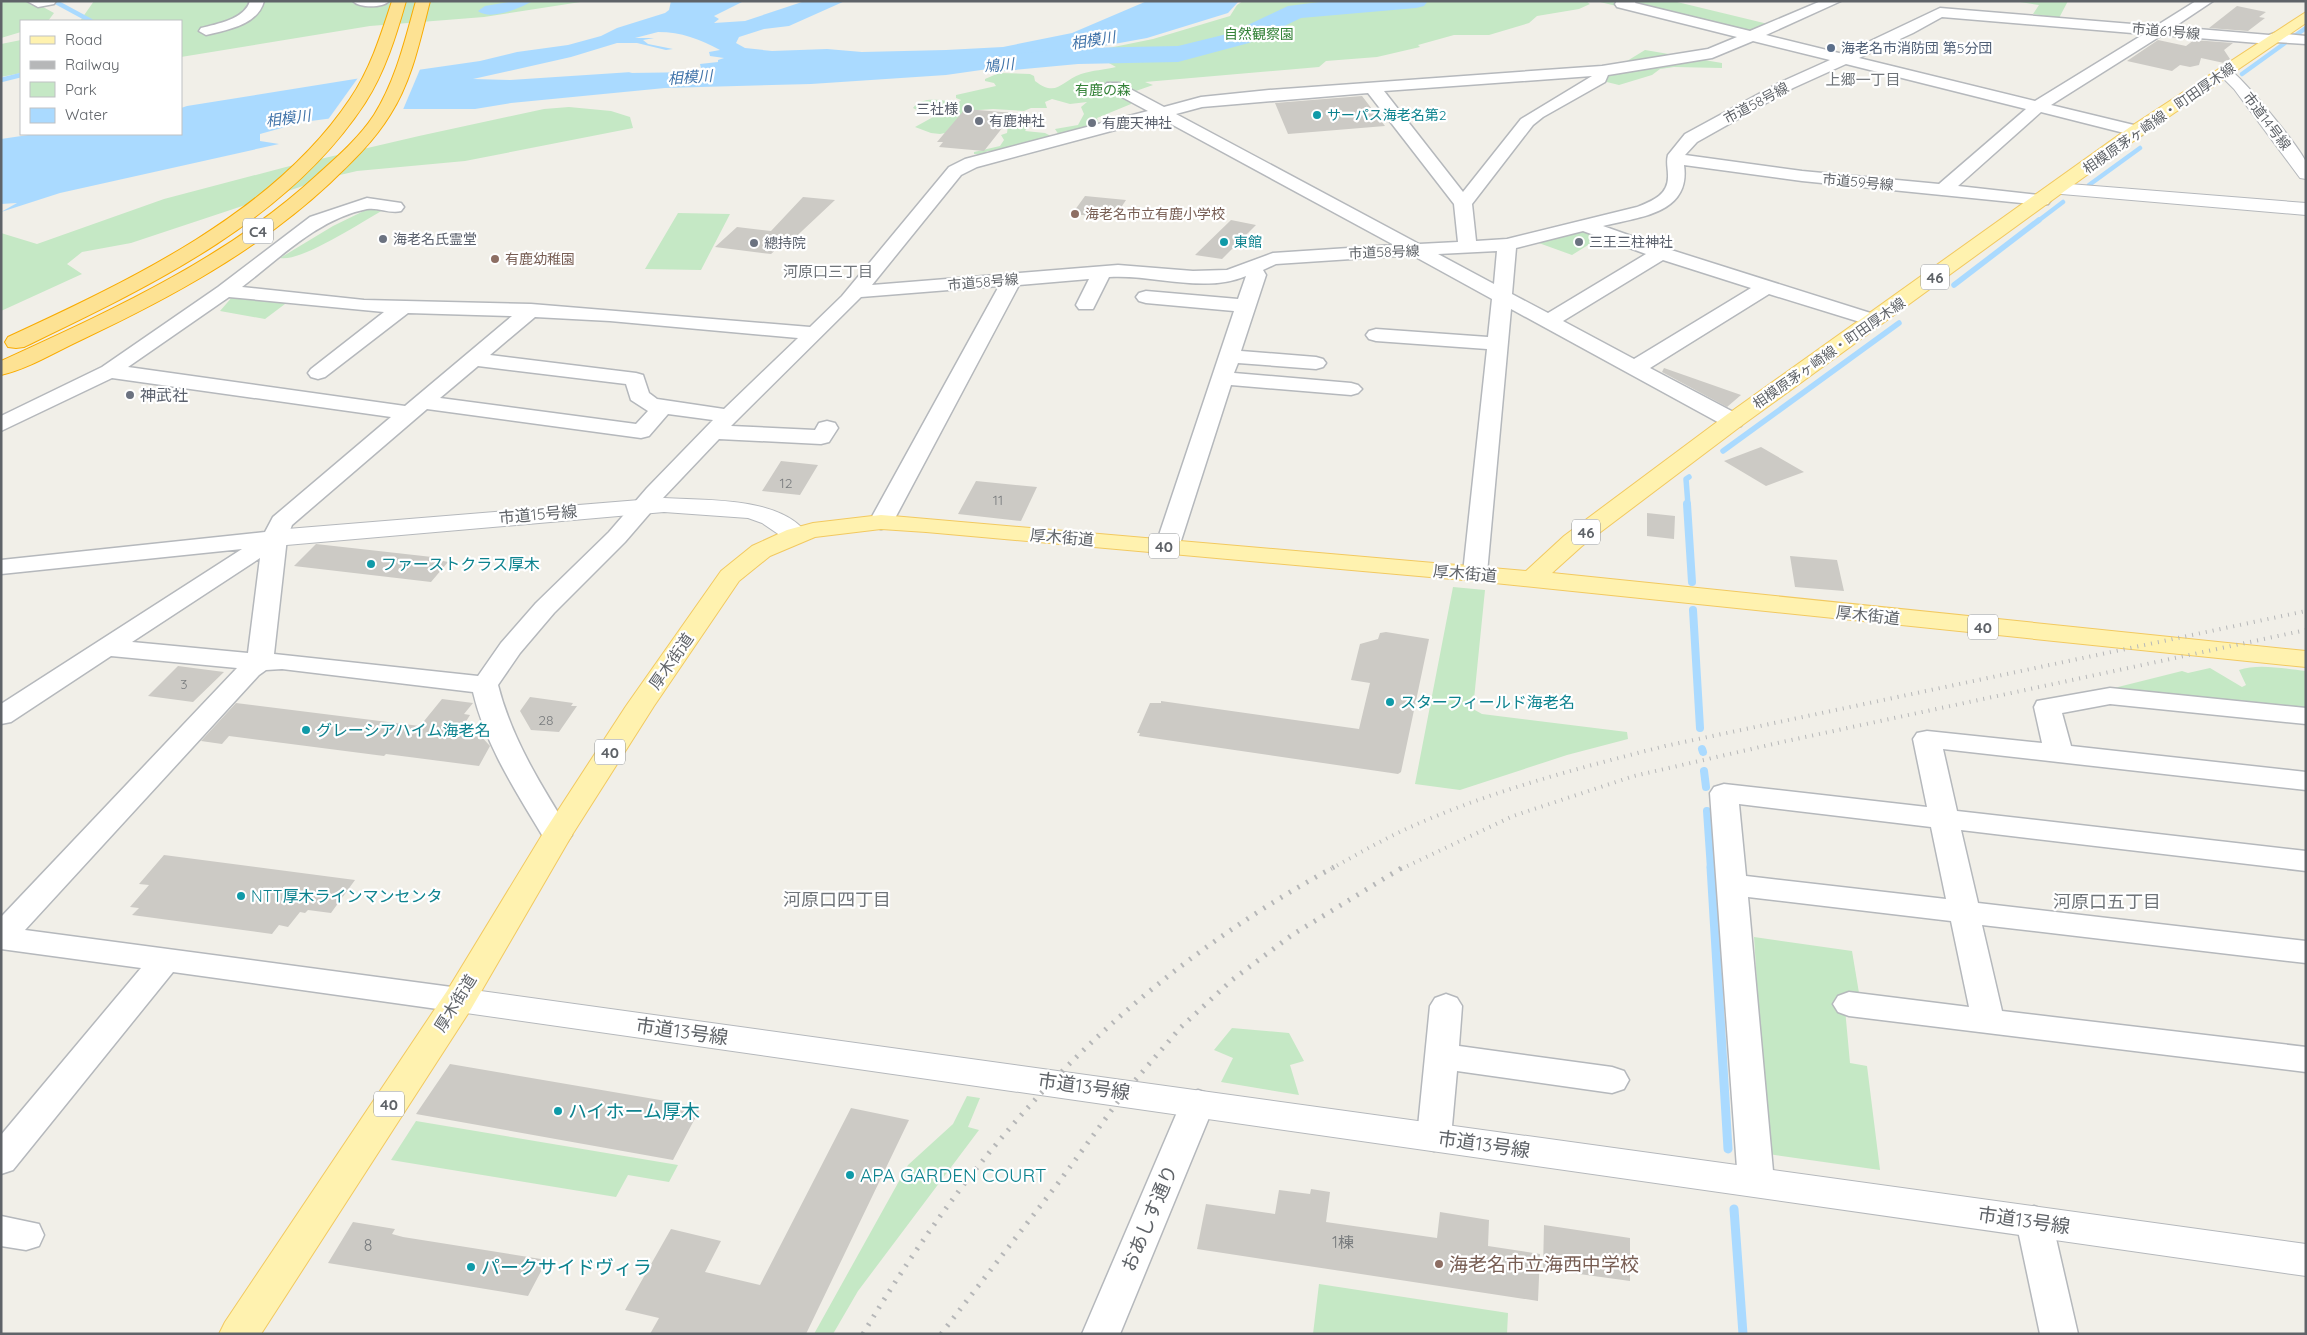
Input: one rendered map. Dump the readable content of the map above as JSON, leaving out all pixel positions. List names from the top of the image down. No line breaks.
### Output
{"streets":{"highway":["C4"],"main road":["相模原茅ヶ崎線・町田厚木線","46","厚木街道","40"],"street":["市道61号線","市道58号線","市道14号線","市道59号線","市道15号線","市道13号線","おあしす通り"]},"crossings":[["市道61号線","市道58号線"],["市道61号線","相模原茅ヶ崎線・町田厚木線"],["市道58号線","市道59号線"],["相模原茅ヶ崎線・町田厚木線","市道14号線"],["相模原茅ヶ崎線・町田厚木線","市道59号線"],["相模原茅ヶ崎線・町田厚木線","厚木街道"],["市道15号線","厚木街道"],["厚木街道","市道13号線"],["市道13号線","おあしす通り"]],"districts":["上郷一丁目","河原口三丁目","河原口四丁目","河原口五丁目"],"water":["相模川","鳩川"],"parks":["自然観察園","有鹿の森"],"places":["海老名市消防団 第5分団","三社様","サーパス海老名第2","有鹿神社","有鹿天神社","海老名市立有鹿小学校","海老名氏霊堂","東館","三王三柱神社","總持院","有鹿幼稚園","神武社","ファーストクラス厚木","スターフィールド海老名","グレーシアハイム海老名","NTT厚木ラインマンセンタ","ハイホーム厚木","APA GARDEN COURT","海老名市立海西中学校","パークサイドヴィラ"],"house_numbers":["12","11","3","28","1棟","8"],"legend":["Road","Railway","Park","Water"]}
